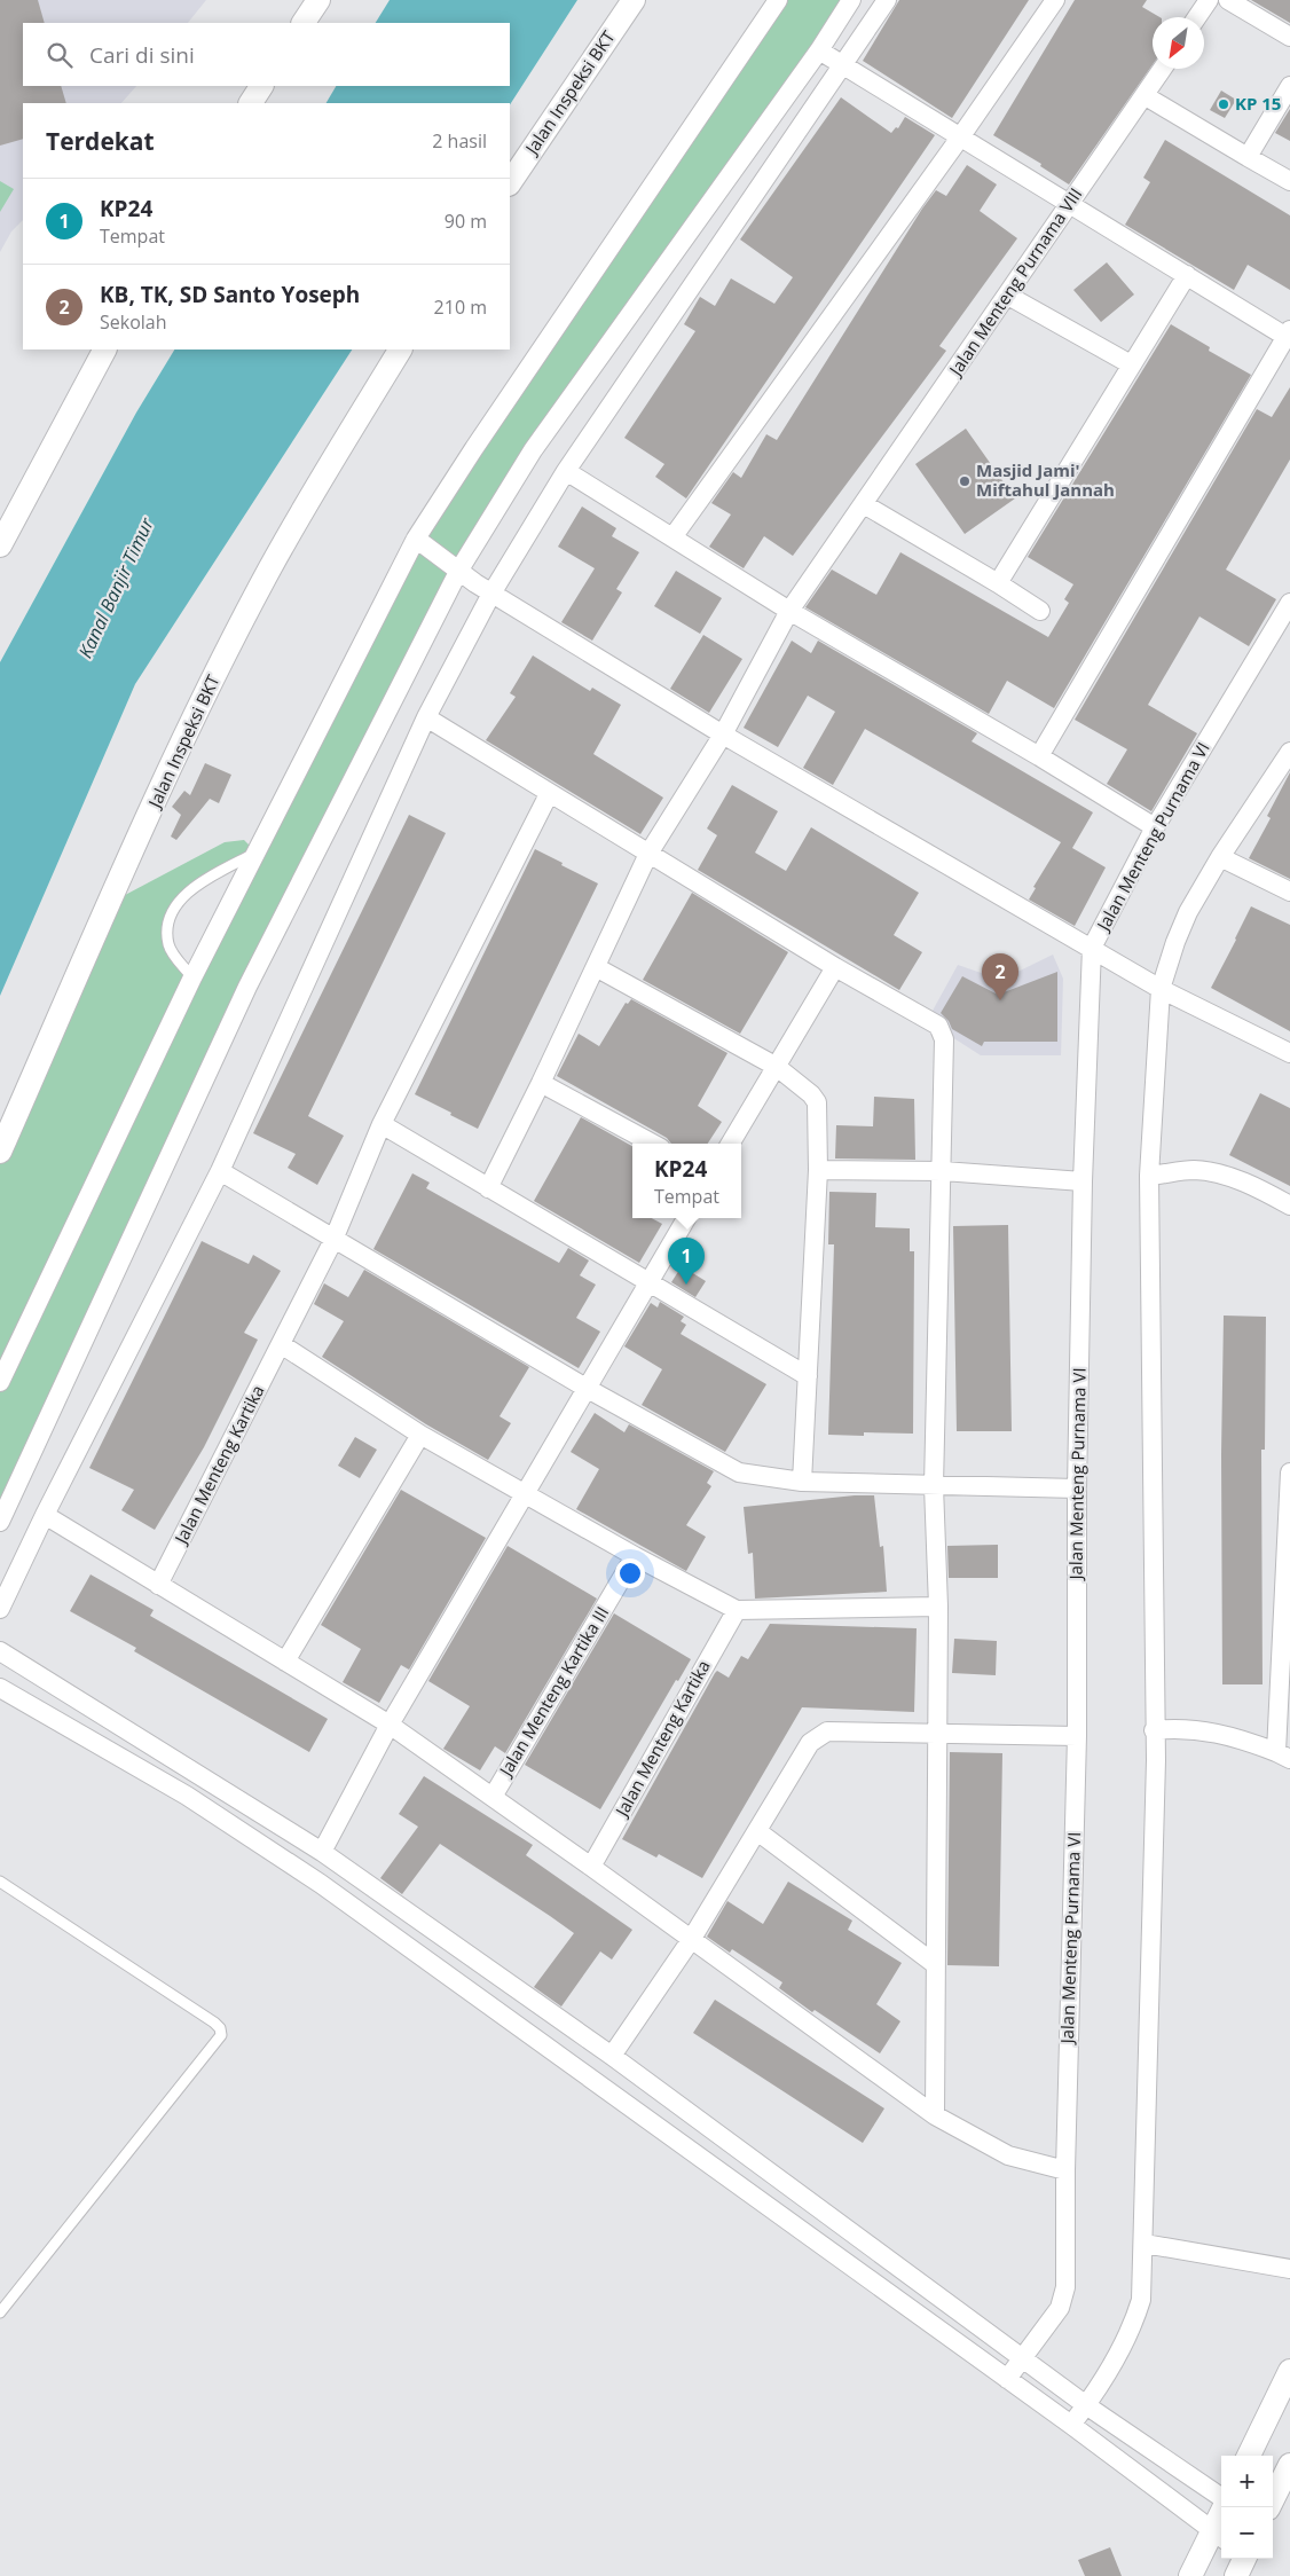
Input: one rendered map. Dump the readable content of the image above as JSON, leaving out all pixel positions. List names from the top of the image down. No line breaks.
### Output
{"streets":{"street":["Jalan Inspeksi BKT","Jalan Menteng Purnama VIII","Jalan Menteng Purnama VI","Jalan Menteng Kartika","Jalan Menteng Kartika III"]},"water":["Kanal Banjir Timur"],"places":["KP 15","Masjid Jami' Miftahul Jannah"],"north":"bottom left","page":{"search":"Cari di sini","heading":["Terdekat","2 hasil"],"list":[{"mark":"1","name":"KP24","note":"Tempat","value":"90 m"},{"mark":"2","name":"KB, TK, SD Santo Yoseph","note":"Sekolah","value":"210 m"}],"pins":["2","1"],"popup":["KP24","Tempat"],"map_buttons":["+","−"]}}
